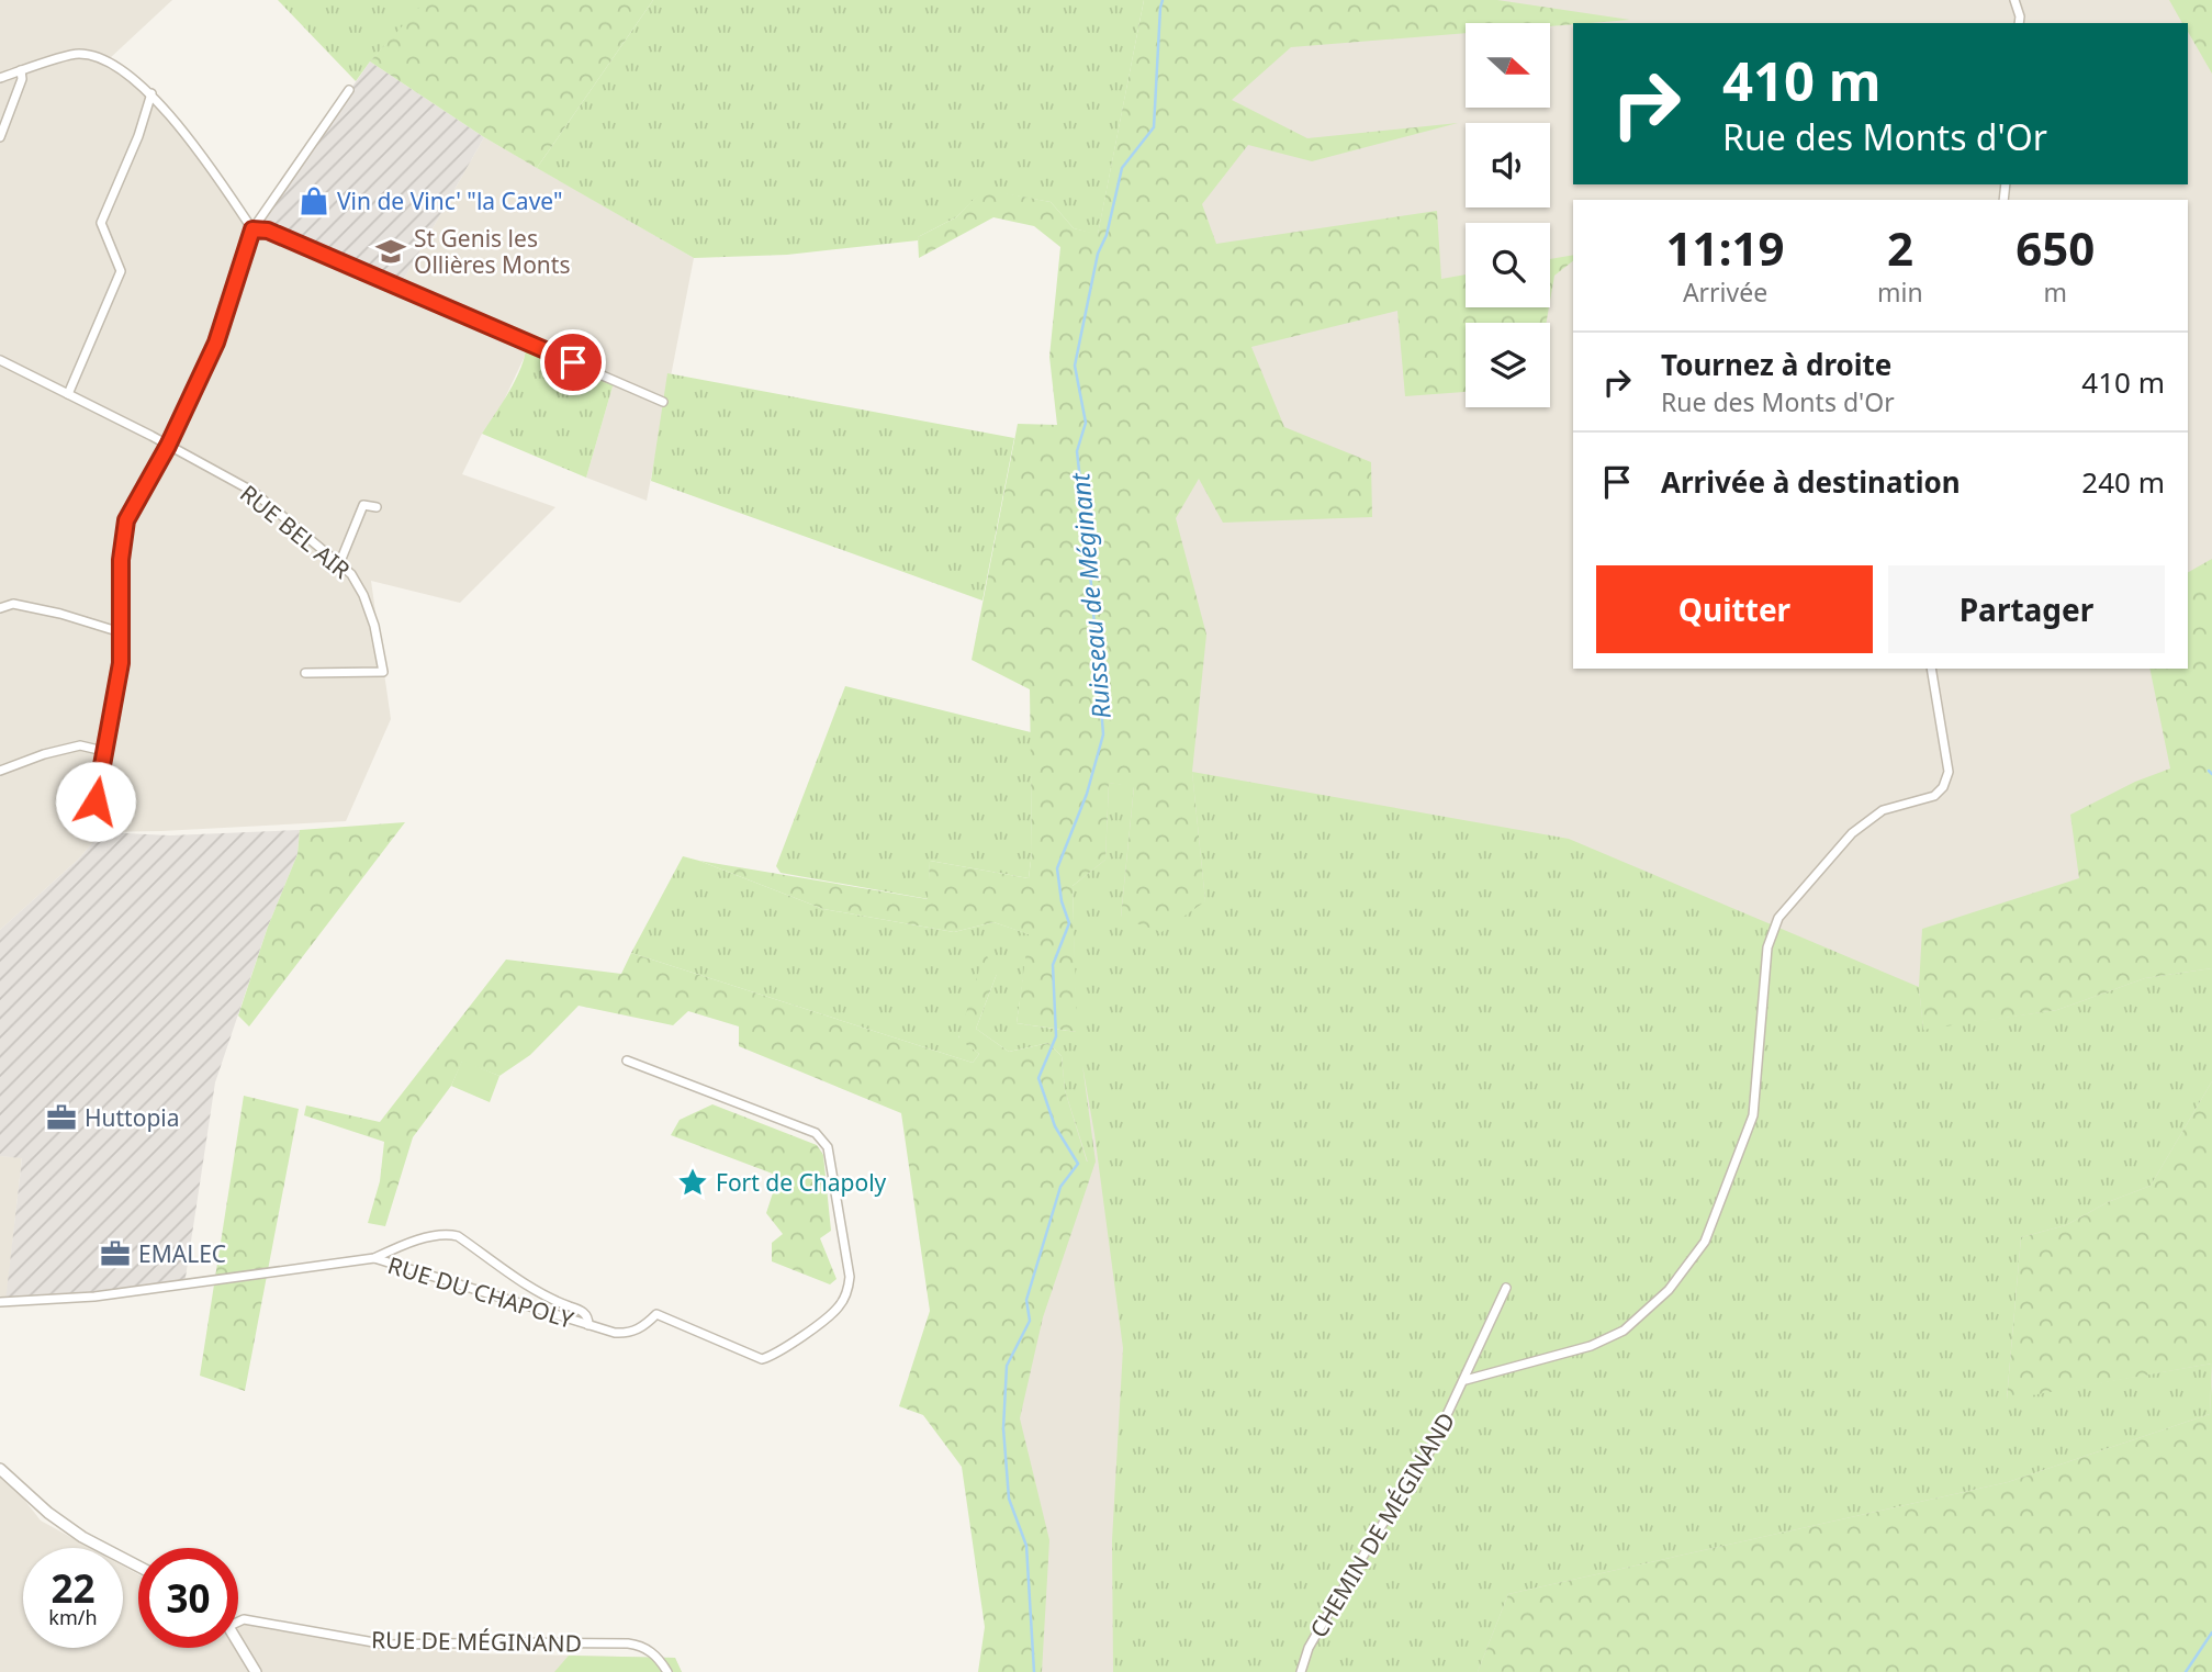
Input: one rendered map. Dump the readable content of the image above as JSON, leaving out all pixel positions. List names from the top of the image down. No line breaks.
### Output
{"streets":{"street":["RUE BEL AIR","RUE DU CHAPOLY","CHEMIN DE MÉGINAND","RUE DE MÉGINAND"]},"water":["Ruisseau de Méginant"],"places":{"shop":["Vin de Vinc' \"la Cave\""],"school or university":["St Genis les Ollières Monts"],"office":["Huttopia","EMALEC"],"place":["Fort de Chapoly"]},"north":"right","page":{"turn":["410 m","Rue des Monts d'Or"],"eta":["11:19","Arrivée","2","min","650","m"],"list":[{"name":"Tournez à droite","note":"Rue des Monts d'Or","value":"410 m"},{"name":"Arrivée à destination","value":"240 m"}],"buttons":["Quitter","Partager"],"speed":"22 km/h","limit":"30"}}
